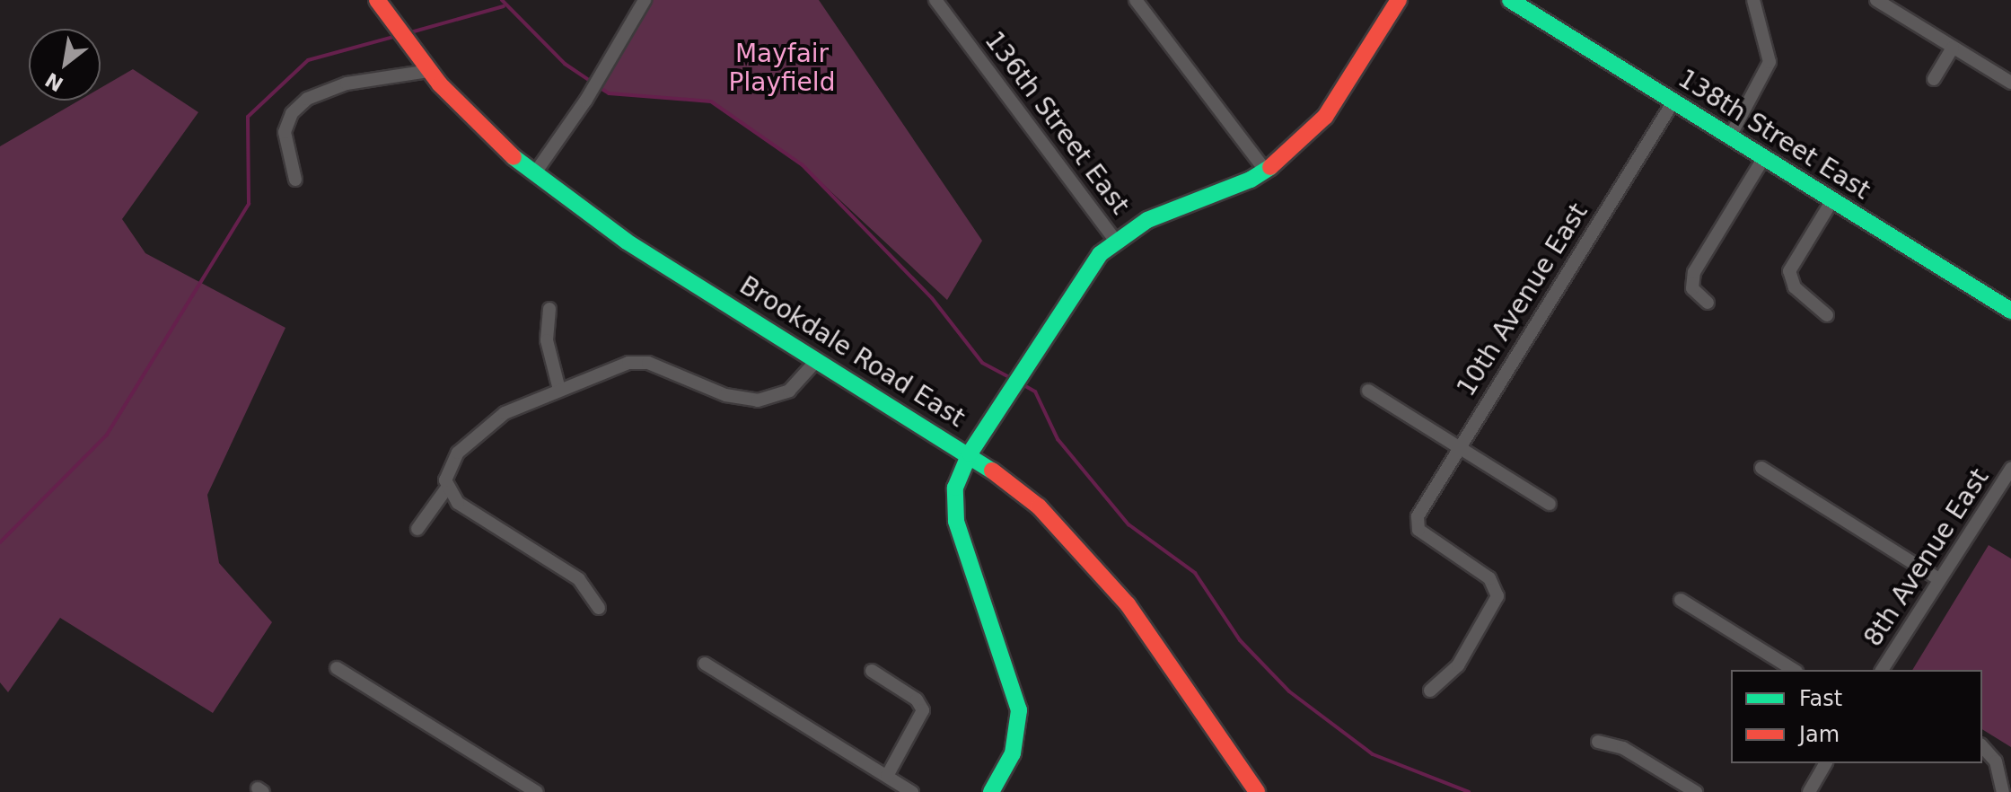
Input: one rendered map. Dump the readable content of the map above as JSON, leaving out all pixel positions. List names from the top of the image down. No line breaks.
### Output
{"streets":{"street":["136th Street East","138th Street East","10th Avenue East","Brookdale Road East","8th Avenue East"]},"crossings":[["138th Street East","10th Avenue East"]],"parks":["Mayfair Playfield"],"legend":["Fast","Jam"],"north":"bottom left"}
